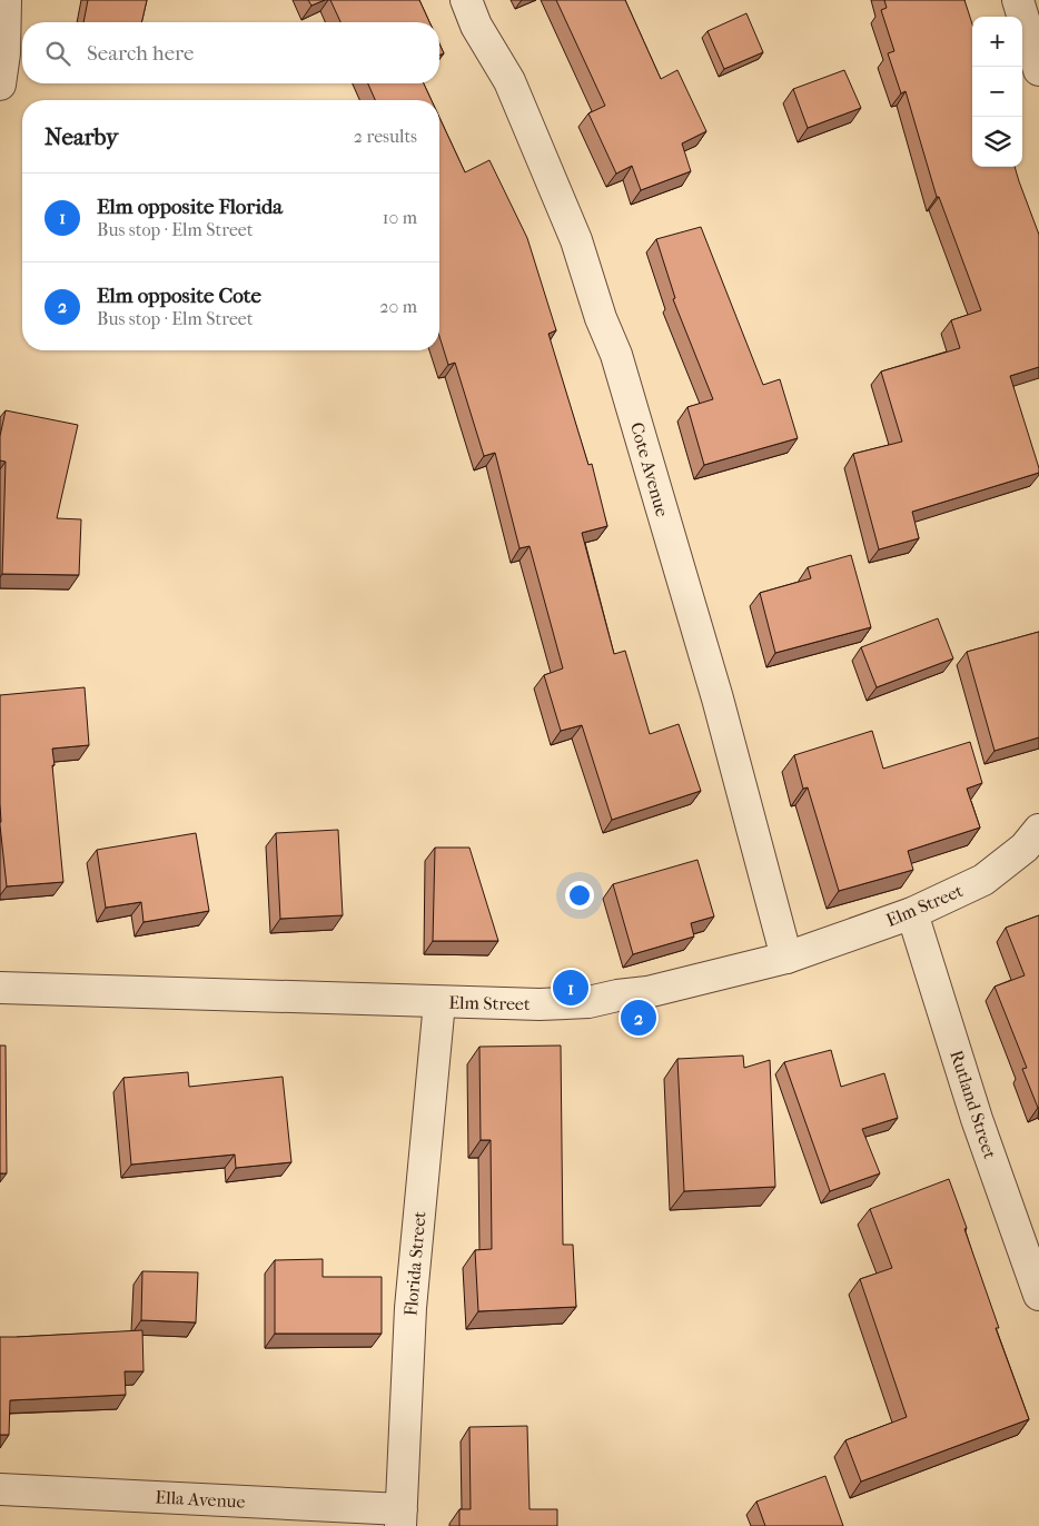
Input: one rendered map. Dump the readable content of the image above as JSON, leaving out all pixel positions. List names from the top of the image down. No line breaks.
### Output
{"streets":{"street":["Cote Avenue","Elm Street","Rutland Street","Florida Street","Ella Avenue"]},"crossings":[["Cote Avenue","Elm Street"],["Elm Street","Rutland Street"],["Elm Street","Florida Street"],["Florida Street","Ella Avenue"]],"page":{"map_buttons":["+","−"],"search":"Search here","heading":["Nearby","2 results"],"list":[{"mark":"1","name":"Elm opposite Florida","note":"Bus stop · Elm Street","value":"10 m"},{"mark":"2","name":"Elm opposite Cote","note":"Bus stop · Elm Street","value":"20 m"}],"pins":["1","2"]}}
